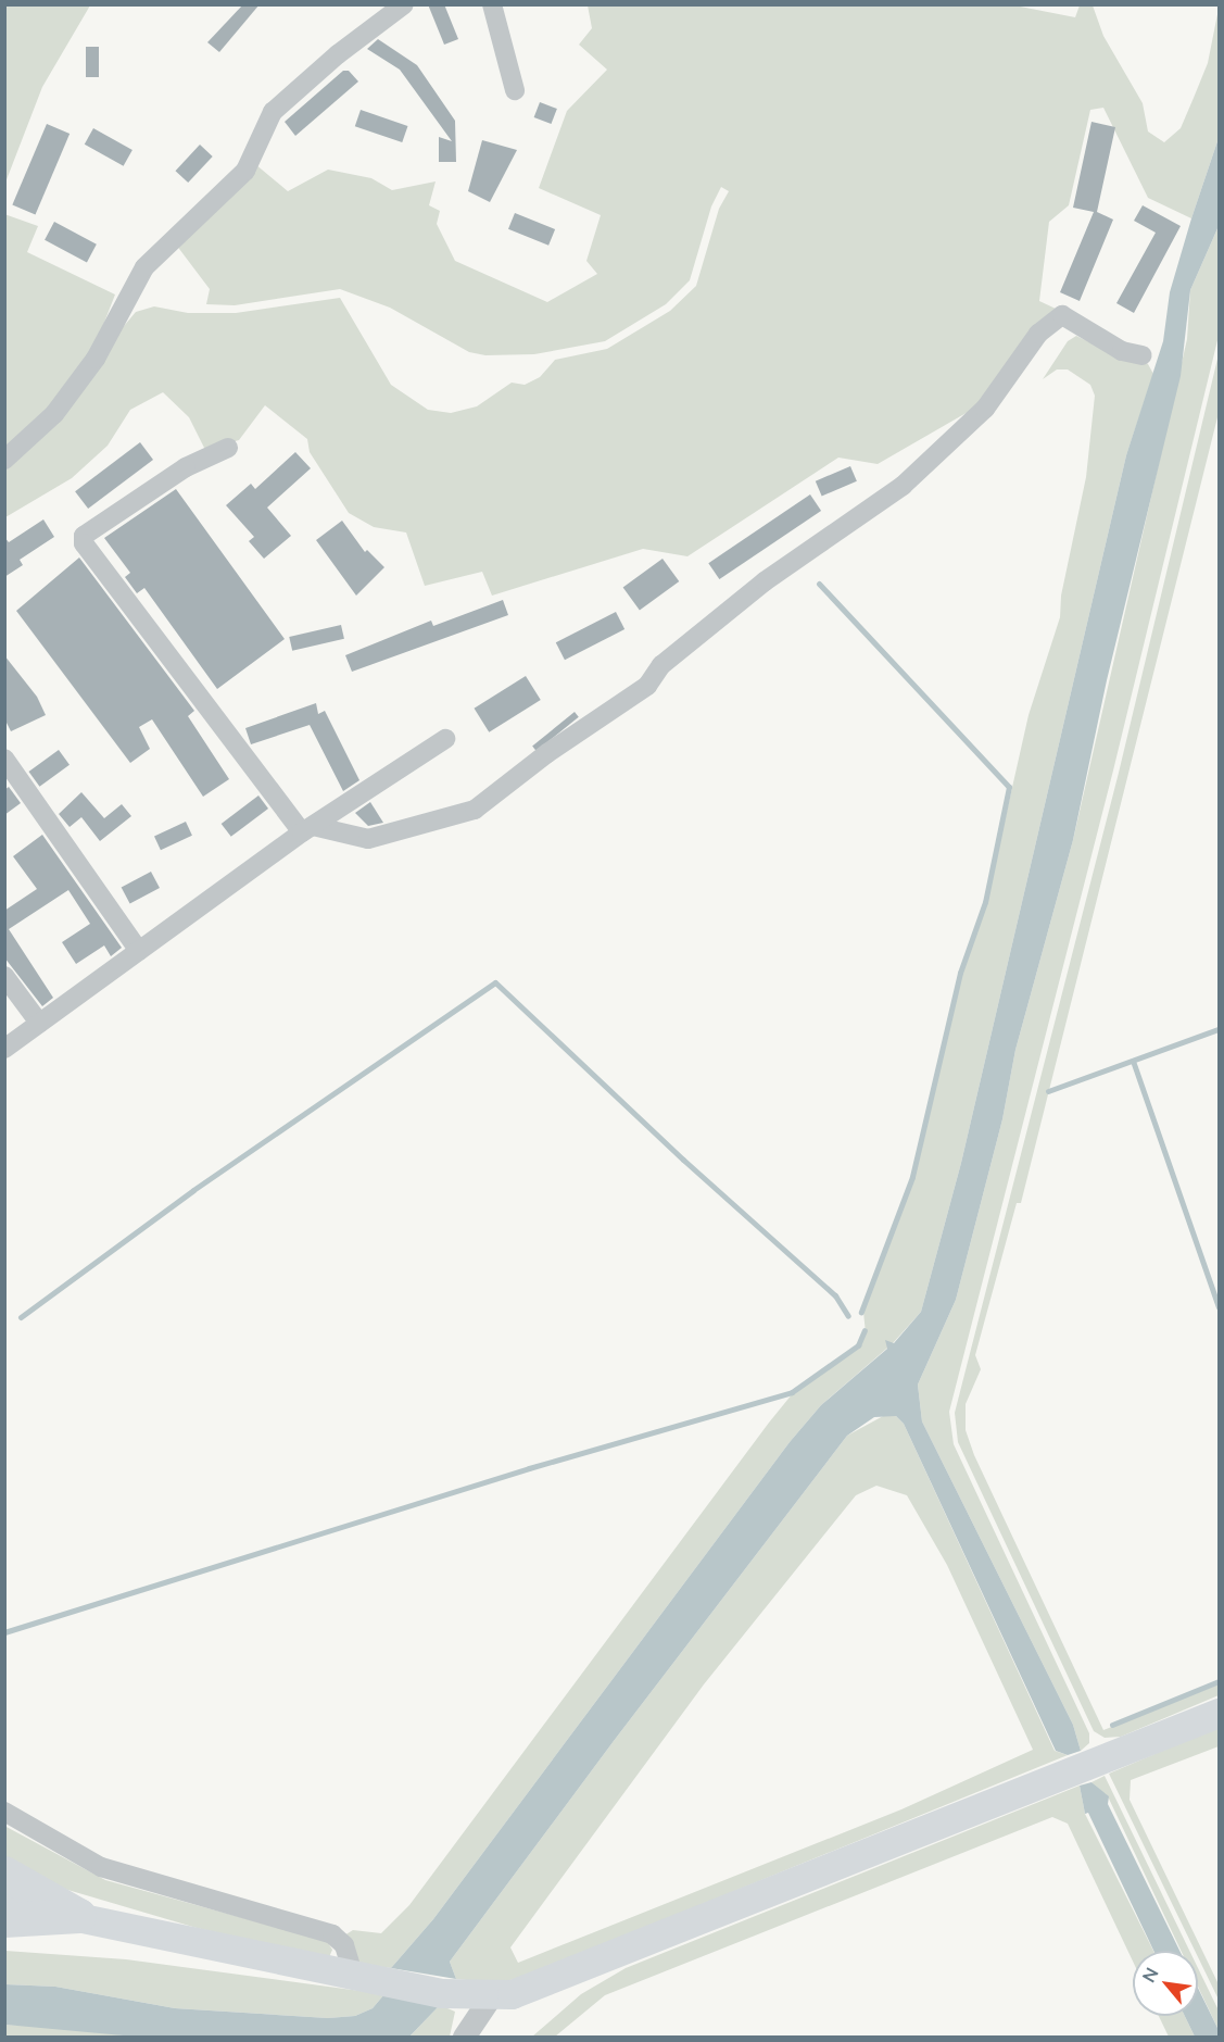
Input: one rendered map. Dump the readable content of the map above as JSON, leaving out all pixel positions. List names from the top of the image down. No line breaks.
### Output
{"north":"top left"}
